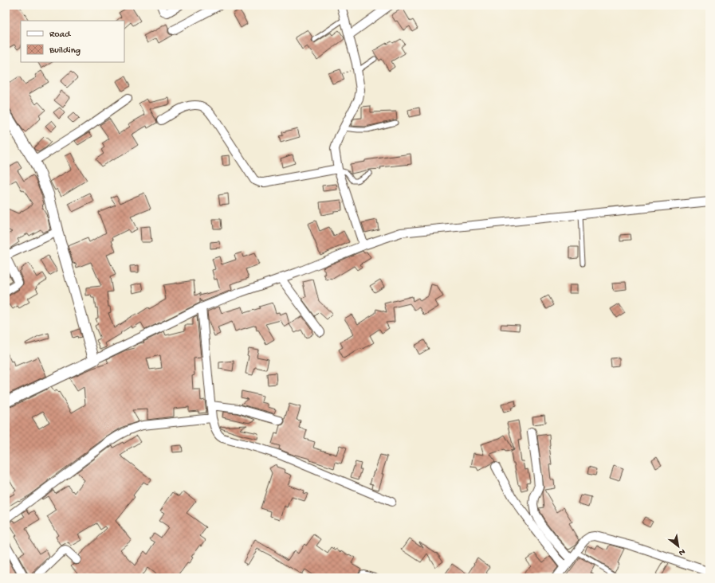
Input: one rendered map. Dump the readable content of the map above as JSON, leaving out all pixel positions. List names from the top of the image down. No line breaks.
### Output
{"legend":["Road","Building"],"north":"bottom right"}
